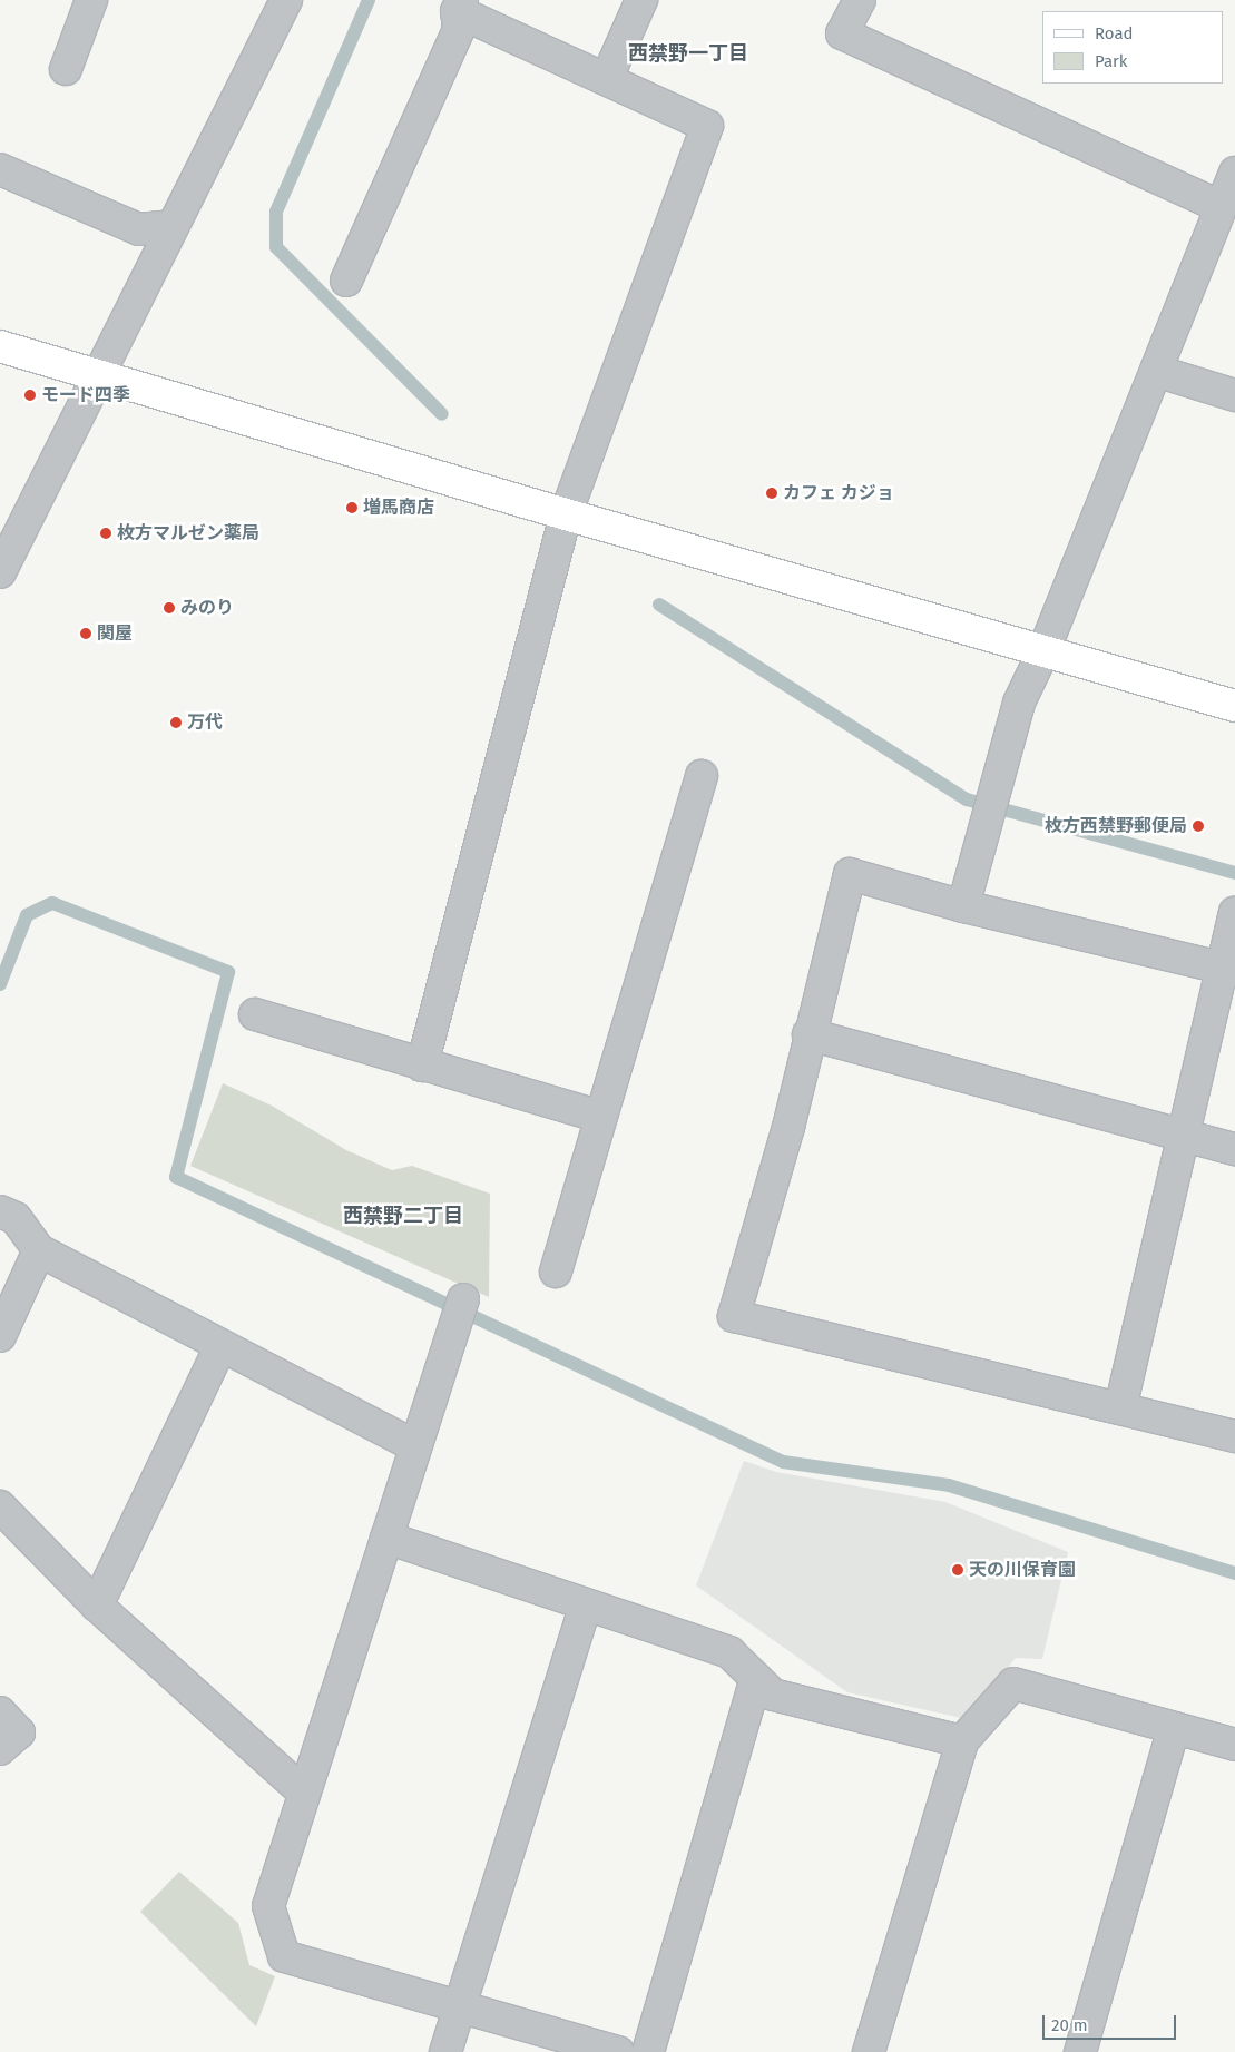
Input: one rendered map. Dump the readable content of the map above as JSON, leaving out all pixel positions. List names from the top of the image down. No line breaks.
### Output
{"districts":["西禁野一丁目","西禁野二丁目"],"places":["モード四季","カフェ カジョ","増馬商店","枚方マルゼン薬局","みのり","関屋","万代","枚方西禁野郵便局","天の川保育園"],"legend":["Road","Park"],"scale_bar":"20 m"}
